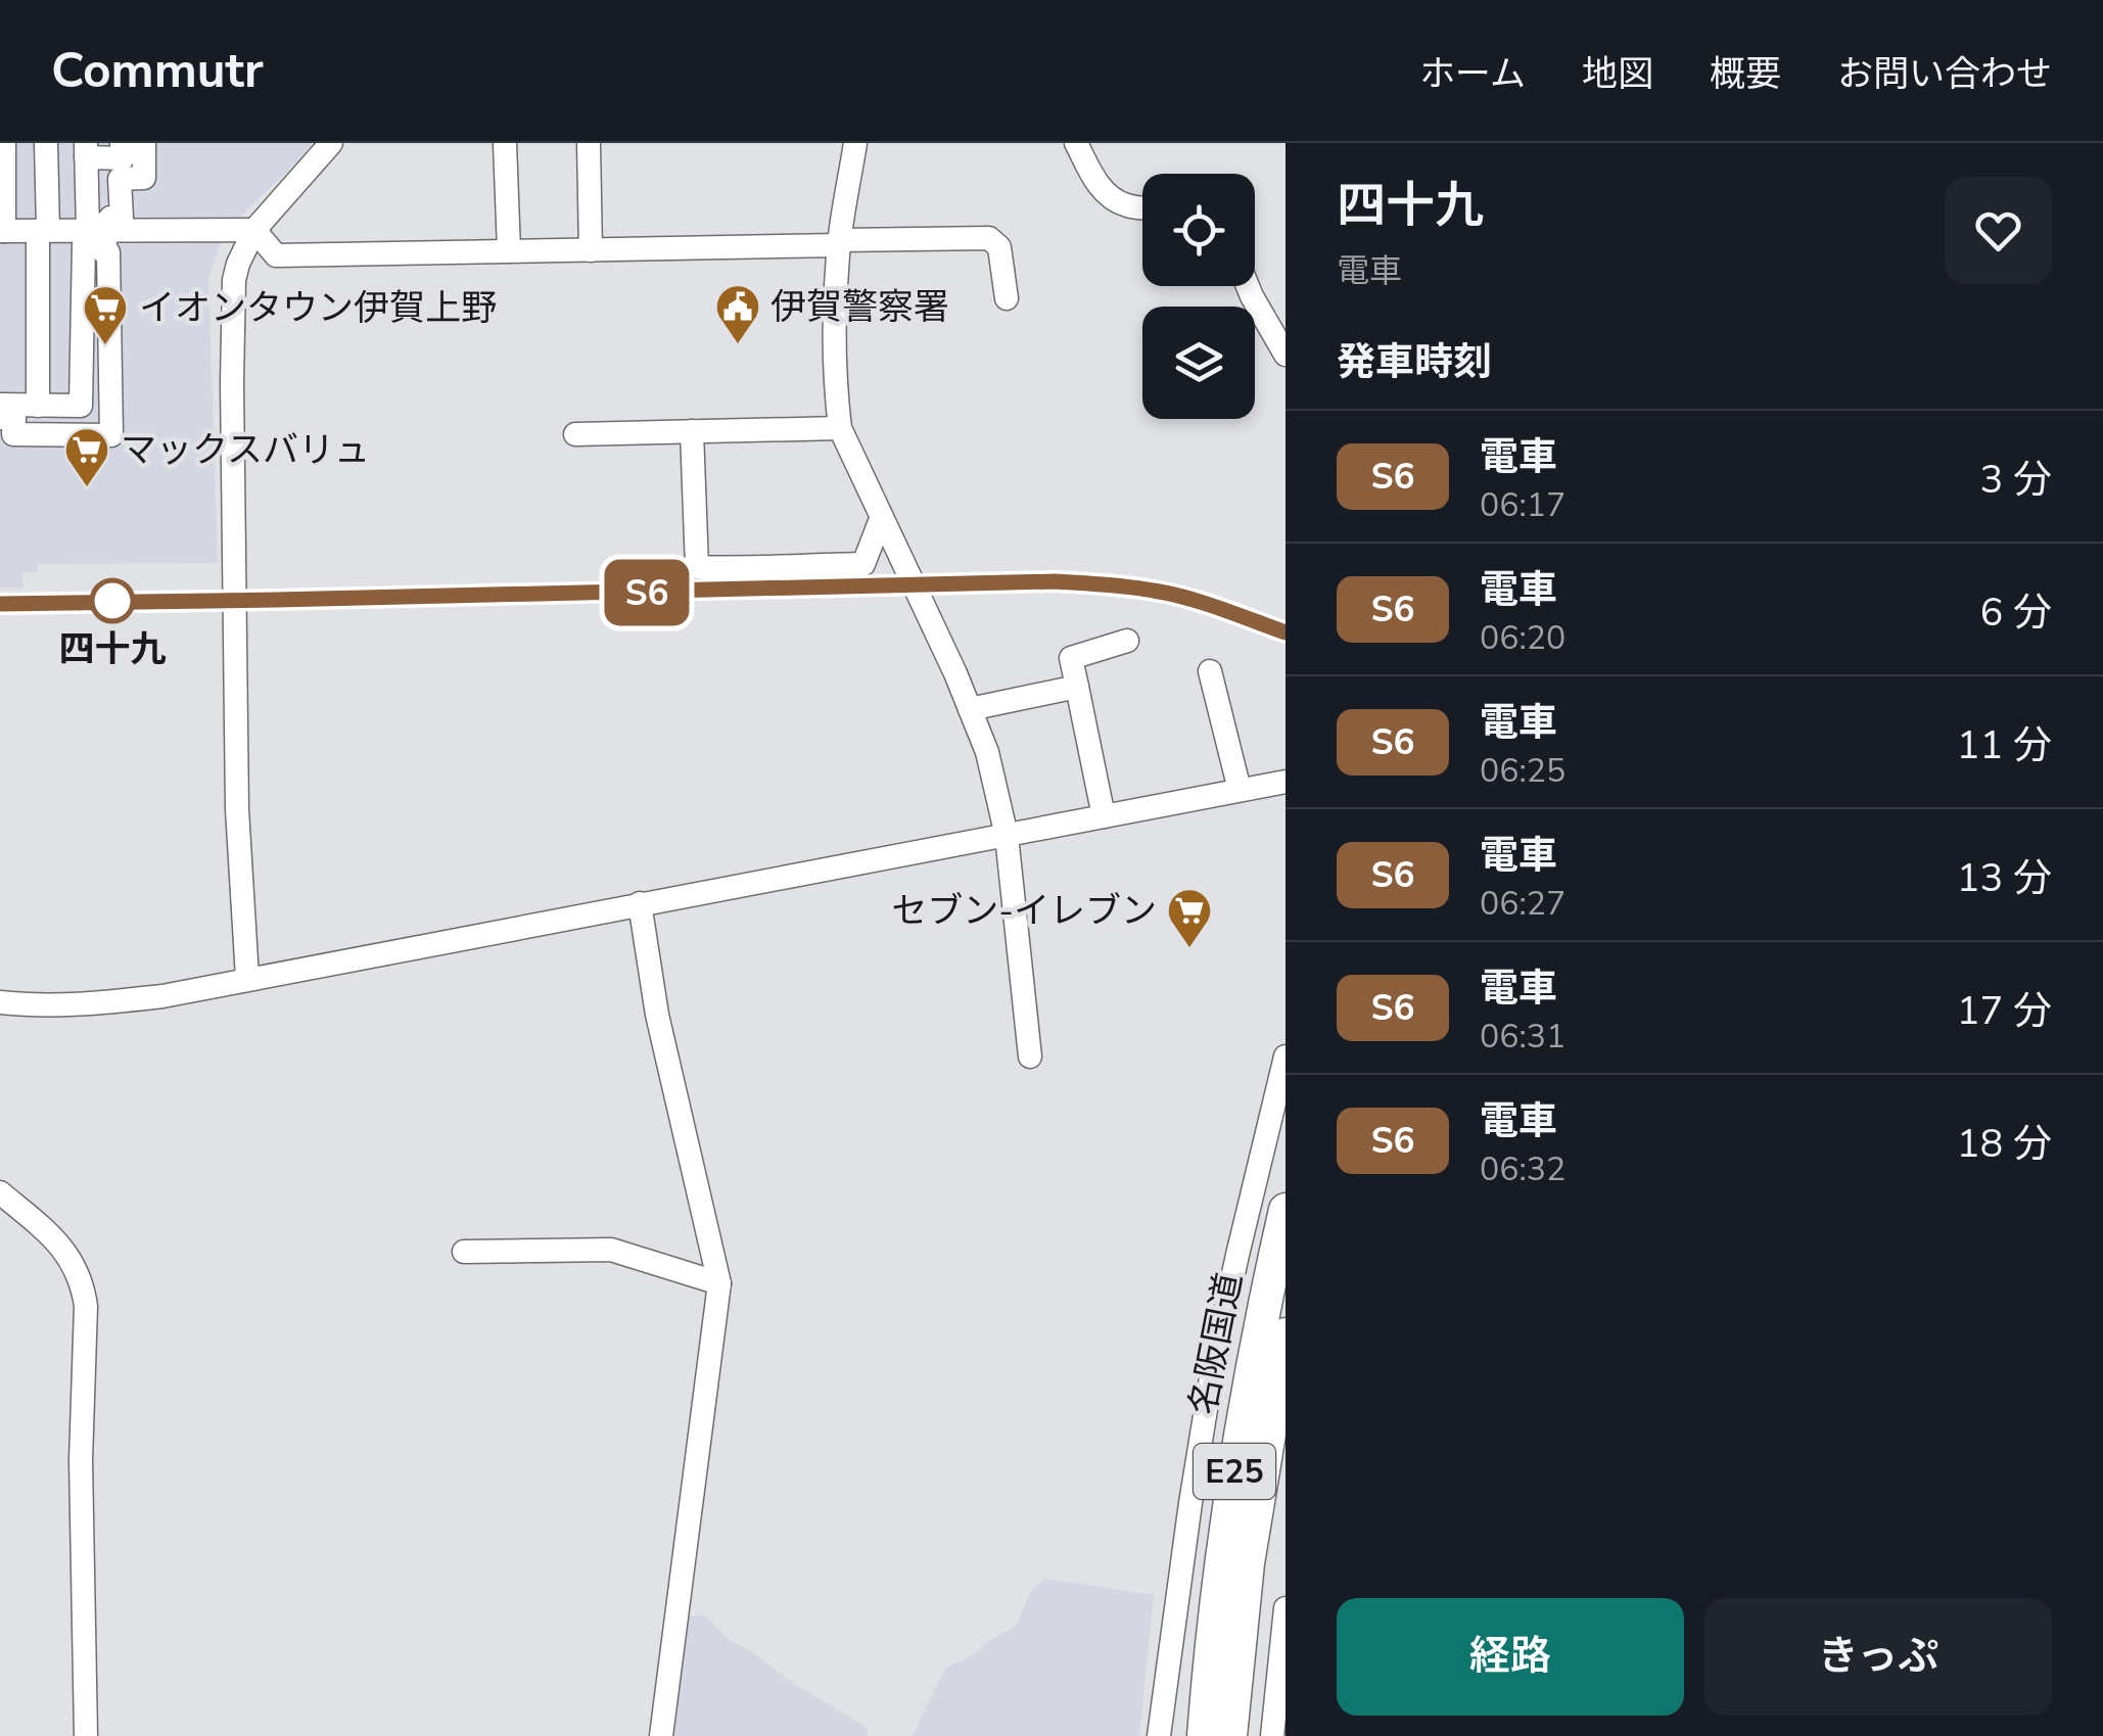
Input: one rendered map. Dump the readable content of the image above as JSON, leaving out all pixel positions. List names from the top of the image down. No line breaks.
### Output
{"streets":{"highway":["名阪国道","E25"]},"places":{"public building":["伊賀警察署"],"supermarket":["イオンタウン伊賀上野","マックスバリュ","セブン-イレブン"],"other":["四十九"]},"page":{"header":"Commutr","nav":["ホーム","地図","概要","お問い合わせ"],"on_map":"S6","heading":[["四十九","電車"],"発車時刻"],"list":[{"mark":"S6","name":"電車","note":"06:17","value":"3 分"},{"mark":"S6","name":"電車","note":"06:20","value":"6 分"},{"mark":"S6","name":"電車","note":"06:25","value":"11 分"},{"mark":"S6","name":"電車","note":"06:27","value":"13 分"},{"mark":"S6","name":"電車","note":"06:31","value":"17 分"},{"mark":"S6","name":"電車","note":"06:32","value":"18 分"}],"buttons":["経路","きっぷ"]}}
